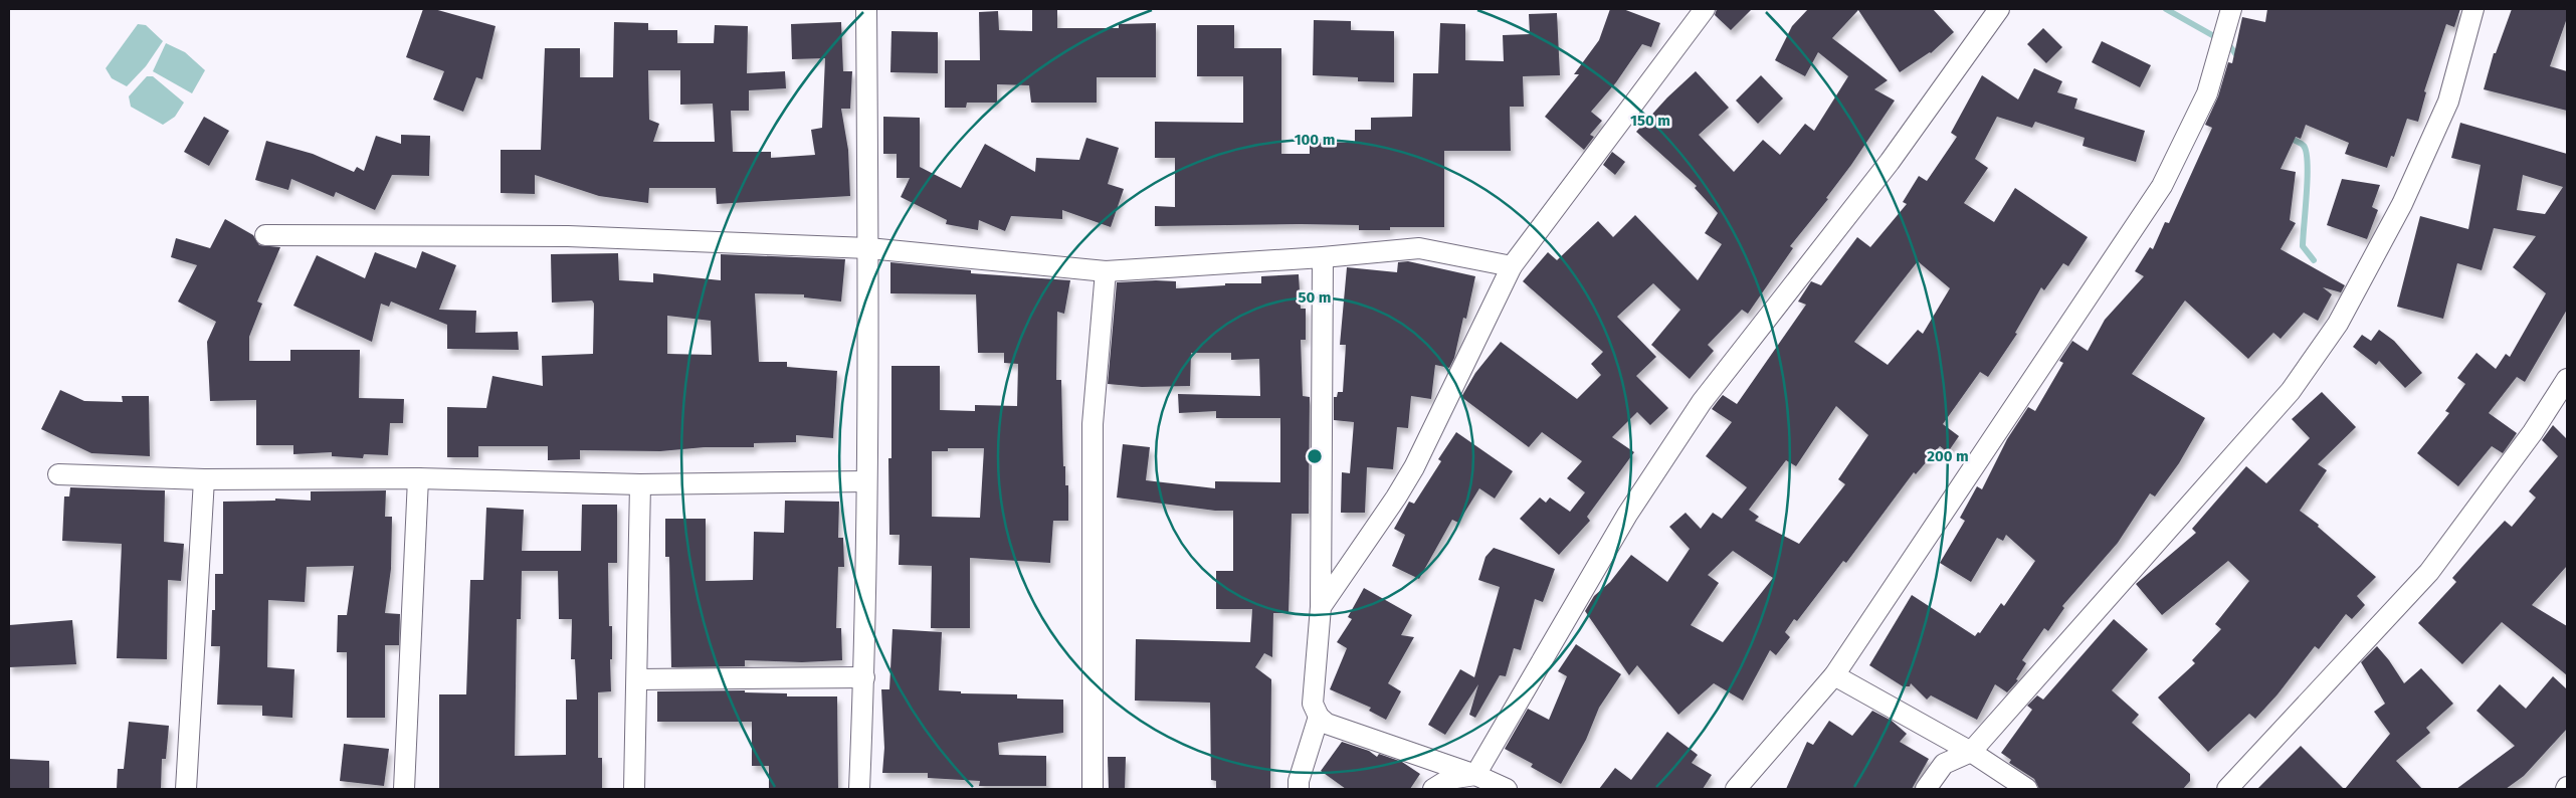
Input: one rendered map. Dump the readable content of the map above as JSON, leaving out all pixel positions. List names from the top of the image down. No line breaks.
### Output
{"rings":["150 m","100 m","50 m","200 m"]}
